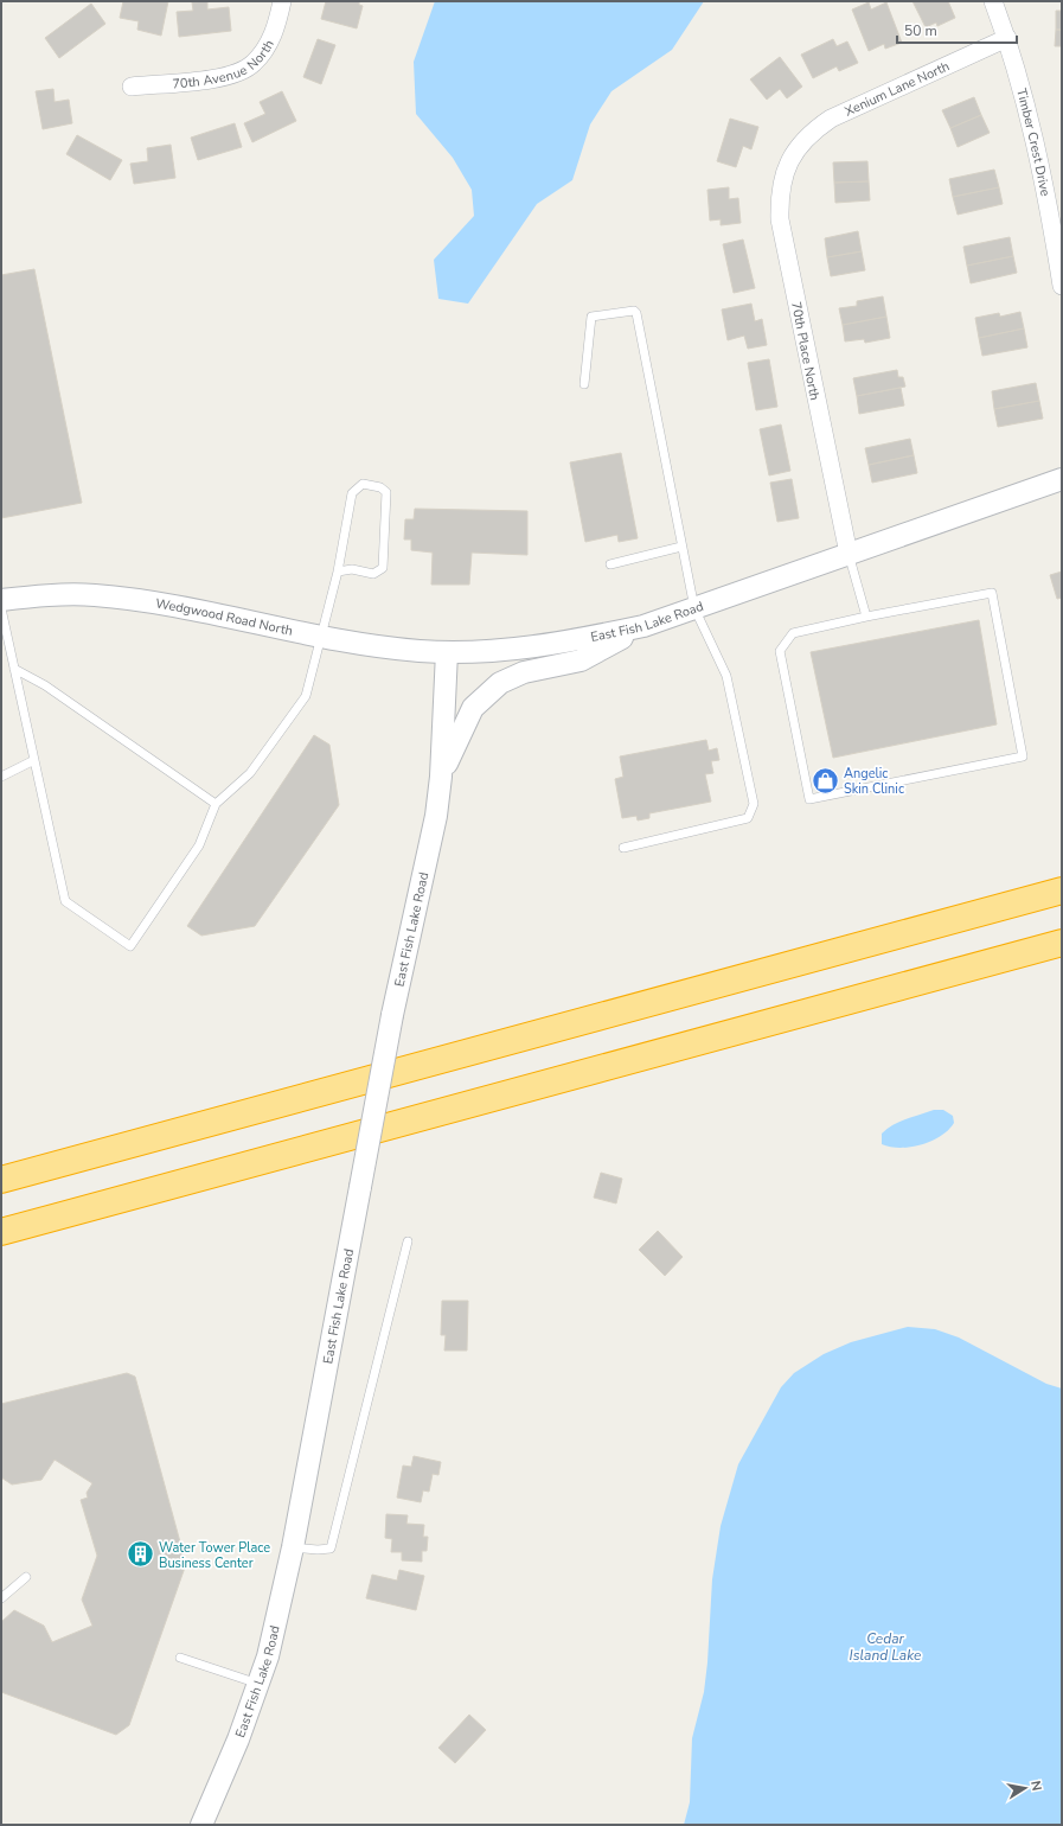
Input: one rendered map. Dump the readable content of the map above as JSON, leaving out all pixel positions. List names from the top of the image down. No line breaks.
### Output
{"streets":{"street":["70th Avenue North","Xenium Lane North","Timber Crest Drive","70th Place North","Wedgwood Road North","East Fish Lake Road"]},"crossings":[["Xenium Lane North","Timber Crest Drive"],["Xenium Lane North","70th Place North"],["70th Place North","East Fish Lake Road"],["Wedgwood Road North","East Fish Lake Road"]],"water":["Cedar Island Lake"],"places":{"shop":["Angelic Skin Clinic"],"building":["Water Tower Place Business Center"]},"scale_bar":"50 m","north":"right"}
